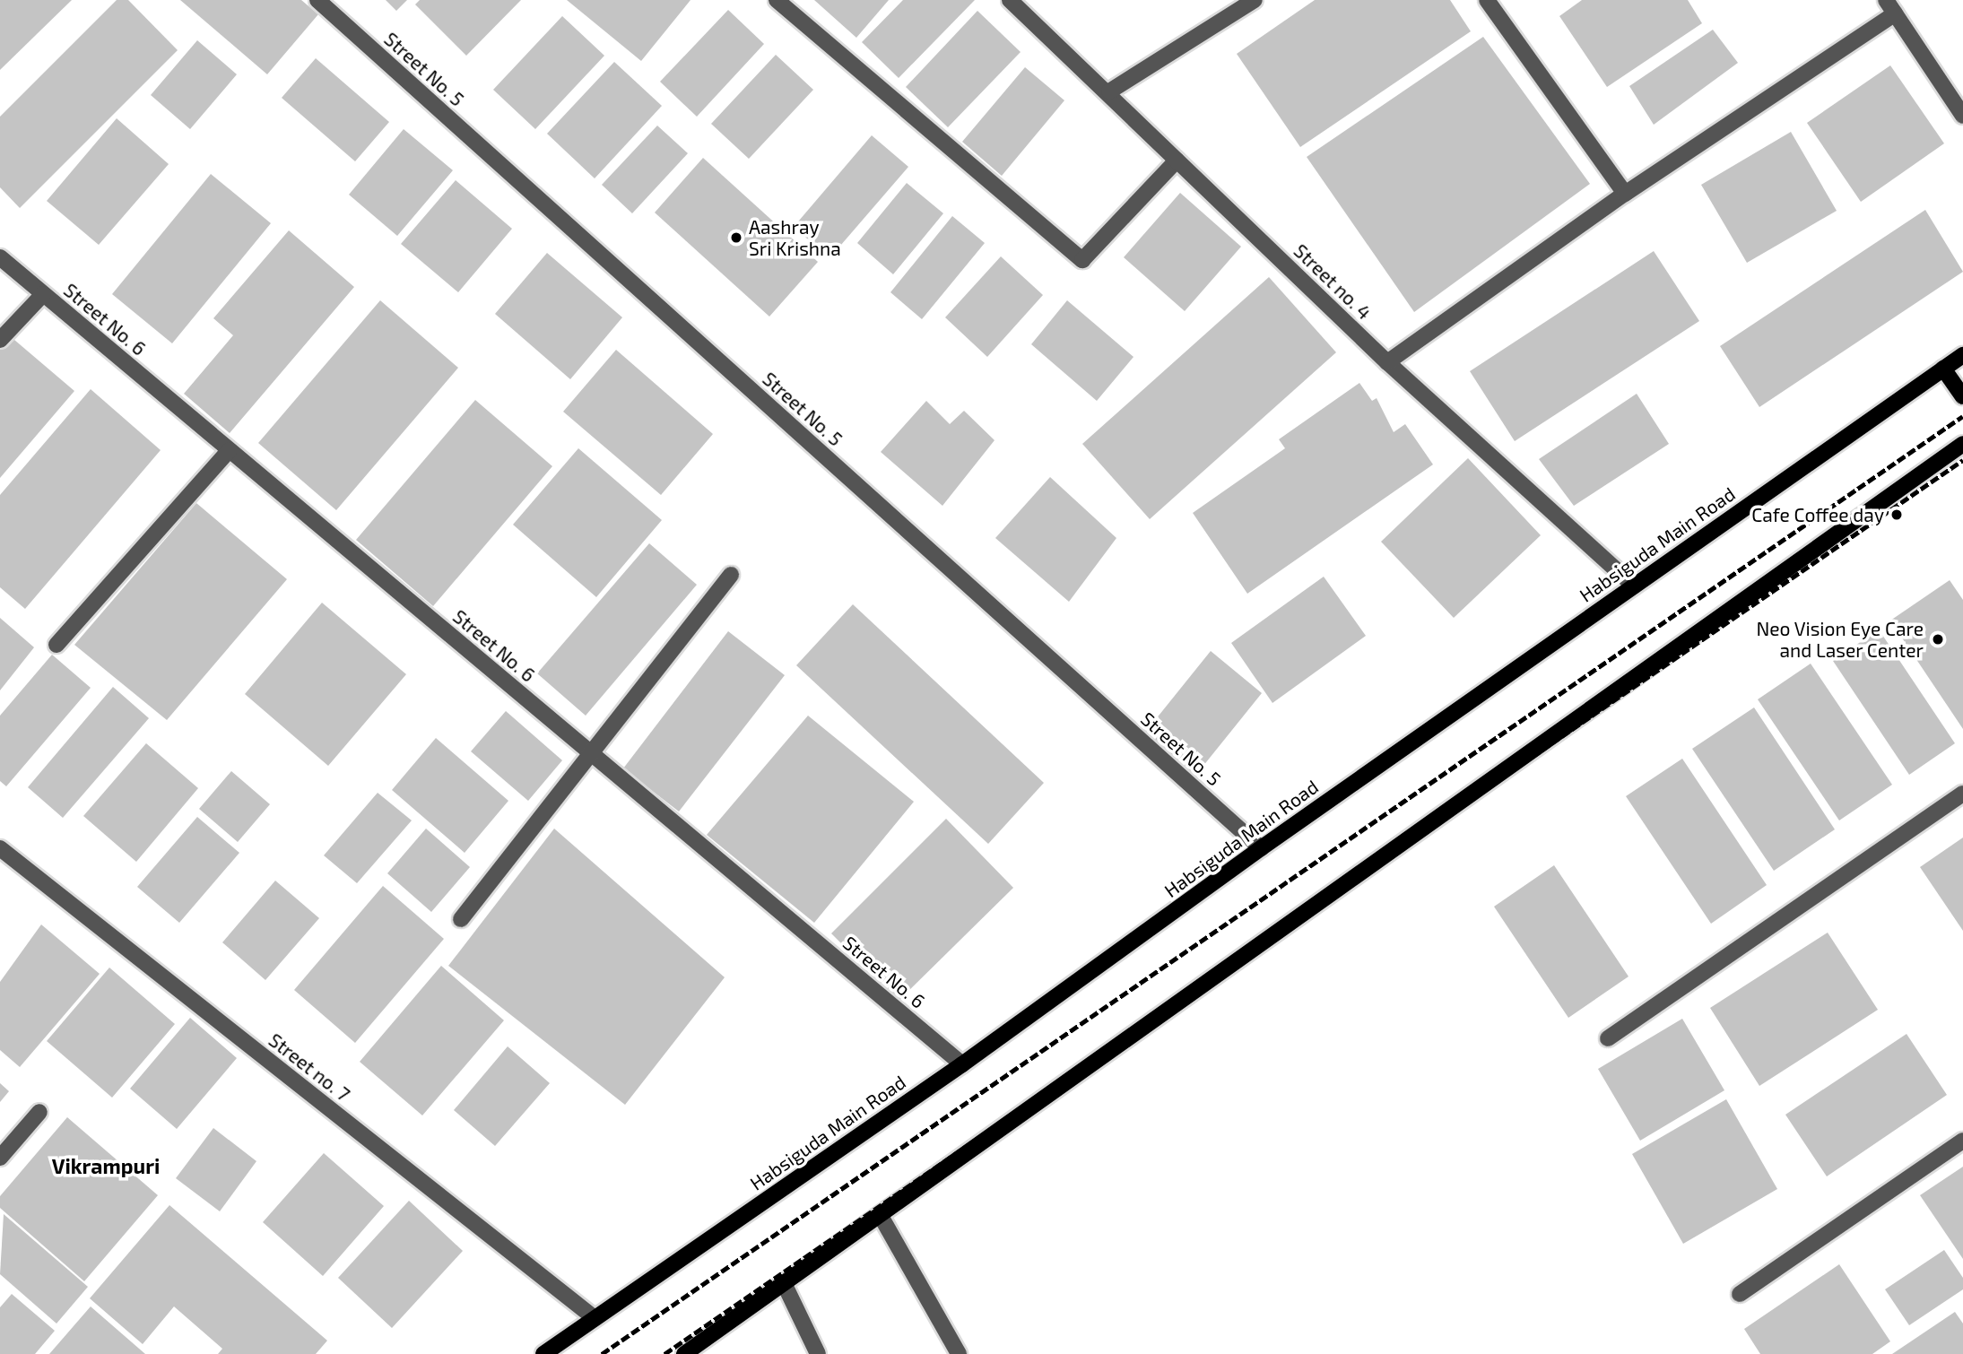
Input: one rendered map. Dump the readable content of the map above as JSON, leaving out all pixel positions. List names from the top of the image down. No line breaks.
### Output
{"streets":{"main road":["Habsiguda Main Road"],"street":["Street No. 5","Street no. 4","Street No. 6","Street no. 7"]},"crossings":[["Street No. 5","Habsiguda Main Road"],["Street no. 4","Habsiguda Main Road"],["Street No. 6","Habsiguda Main Road"],["Habsiguda Main Road","Street no. 7"]],"districts":["Vikrampuri"],"places":["Aashray Sri Krishna","Cafe Coffee day","Neo Vision Eye Care and Laser Center"]}
